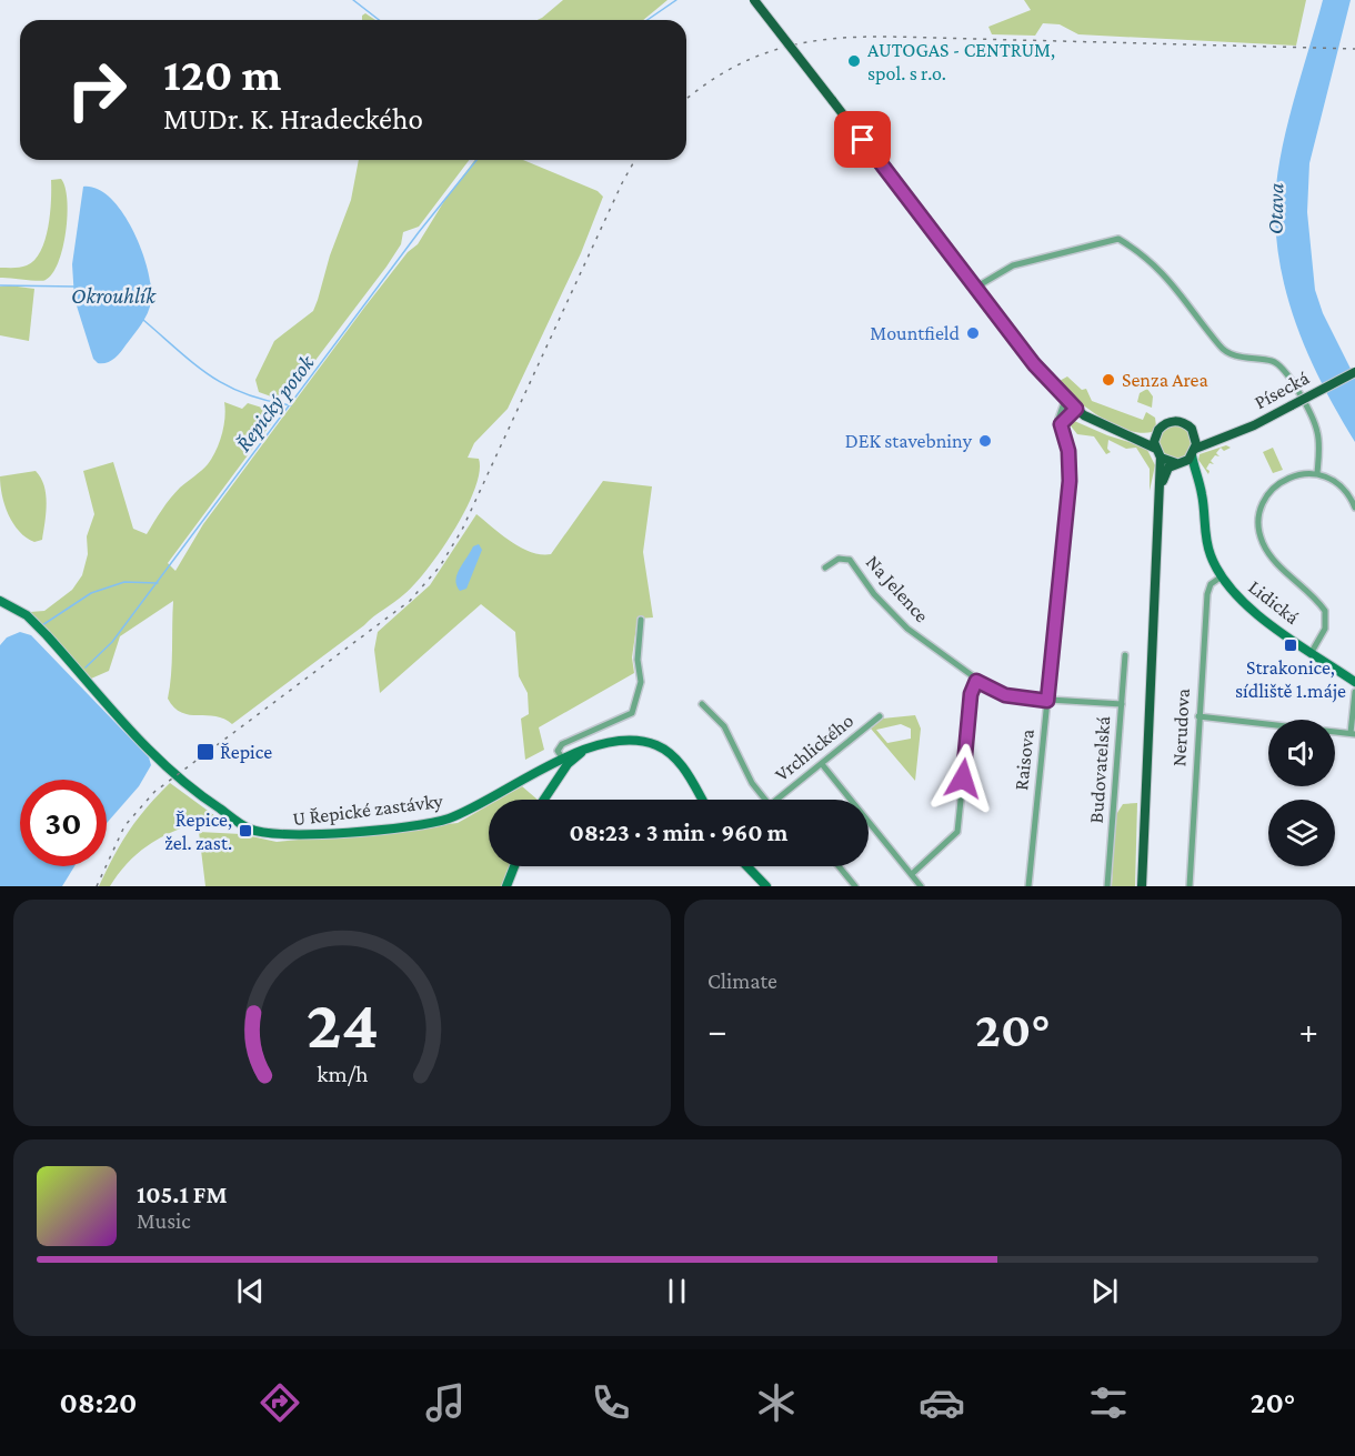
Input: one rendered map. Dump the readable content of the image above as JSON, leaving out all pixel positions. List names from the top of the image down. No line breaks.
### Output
{"streets":{"main road":["Písecká","Lidická","U Řepické zastávky"],"street":["Na Jelence","Nerudova","Vrchlického","Raisova","Budovatelská"]},"crossings":[["Písecká","Lidická"],["Lidická","Nerudova"]],"water":["Otava","Okrouhlík","Řepický potok"],"places":{"other":["AUTOGAS - CENTRUM, spol. s r.o.","Mountfield","Senza Area","DEK stavebniny"],"transit":["Strakonice, sídliště 1.máje","Řepice","Řepice, žel. zast."]},"page":{"turn":["120 m","MUDr. K. Hradeckého"],"limit":"30","trip":"08:23 · 3 min · 960 m","tile":"Climate","heat":["−","20°","+"],"song":["105.1 FM","Music"],"tabs":["08:20","20°"],"gauge":["24","km/h"]}}
